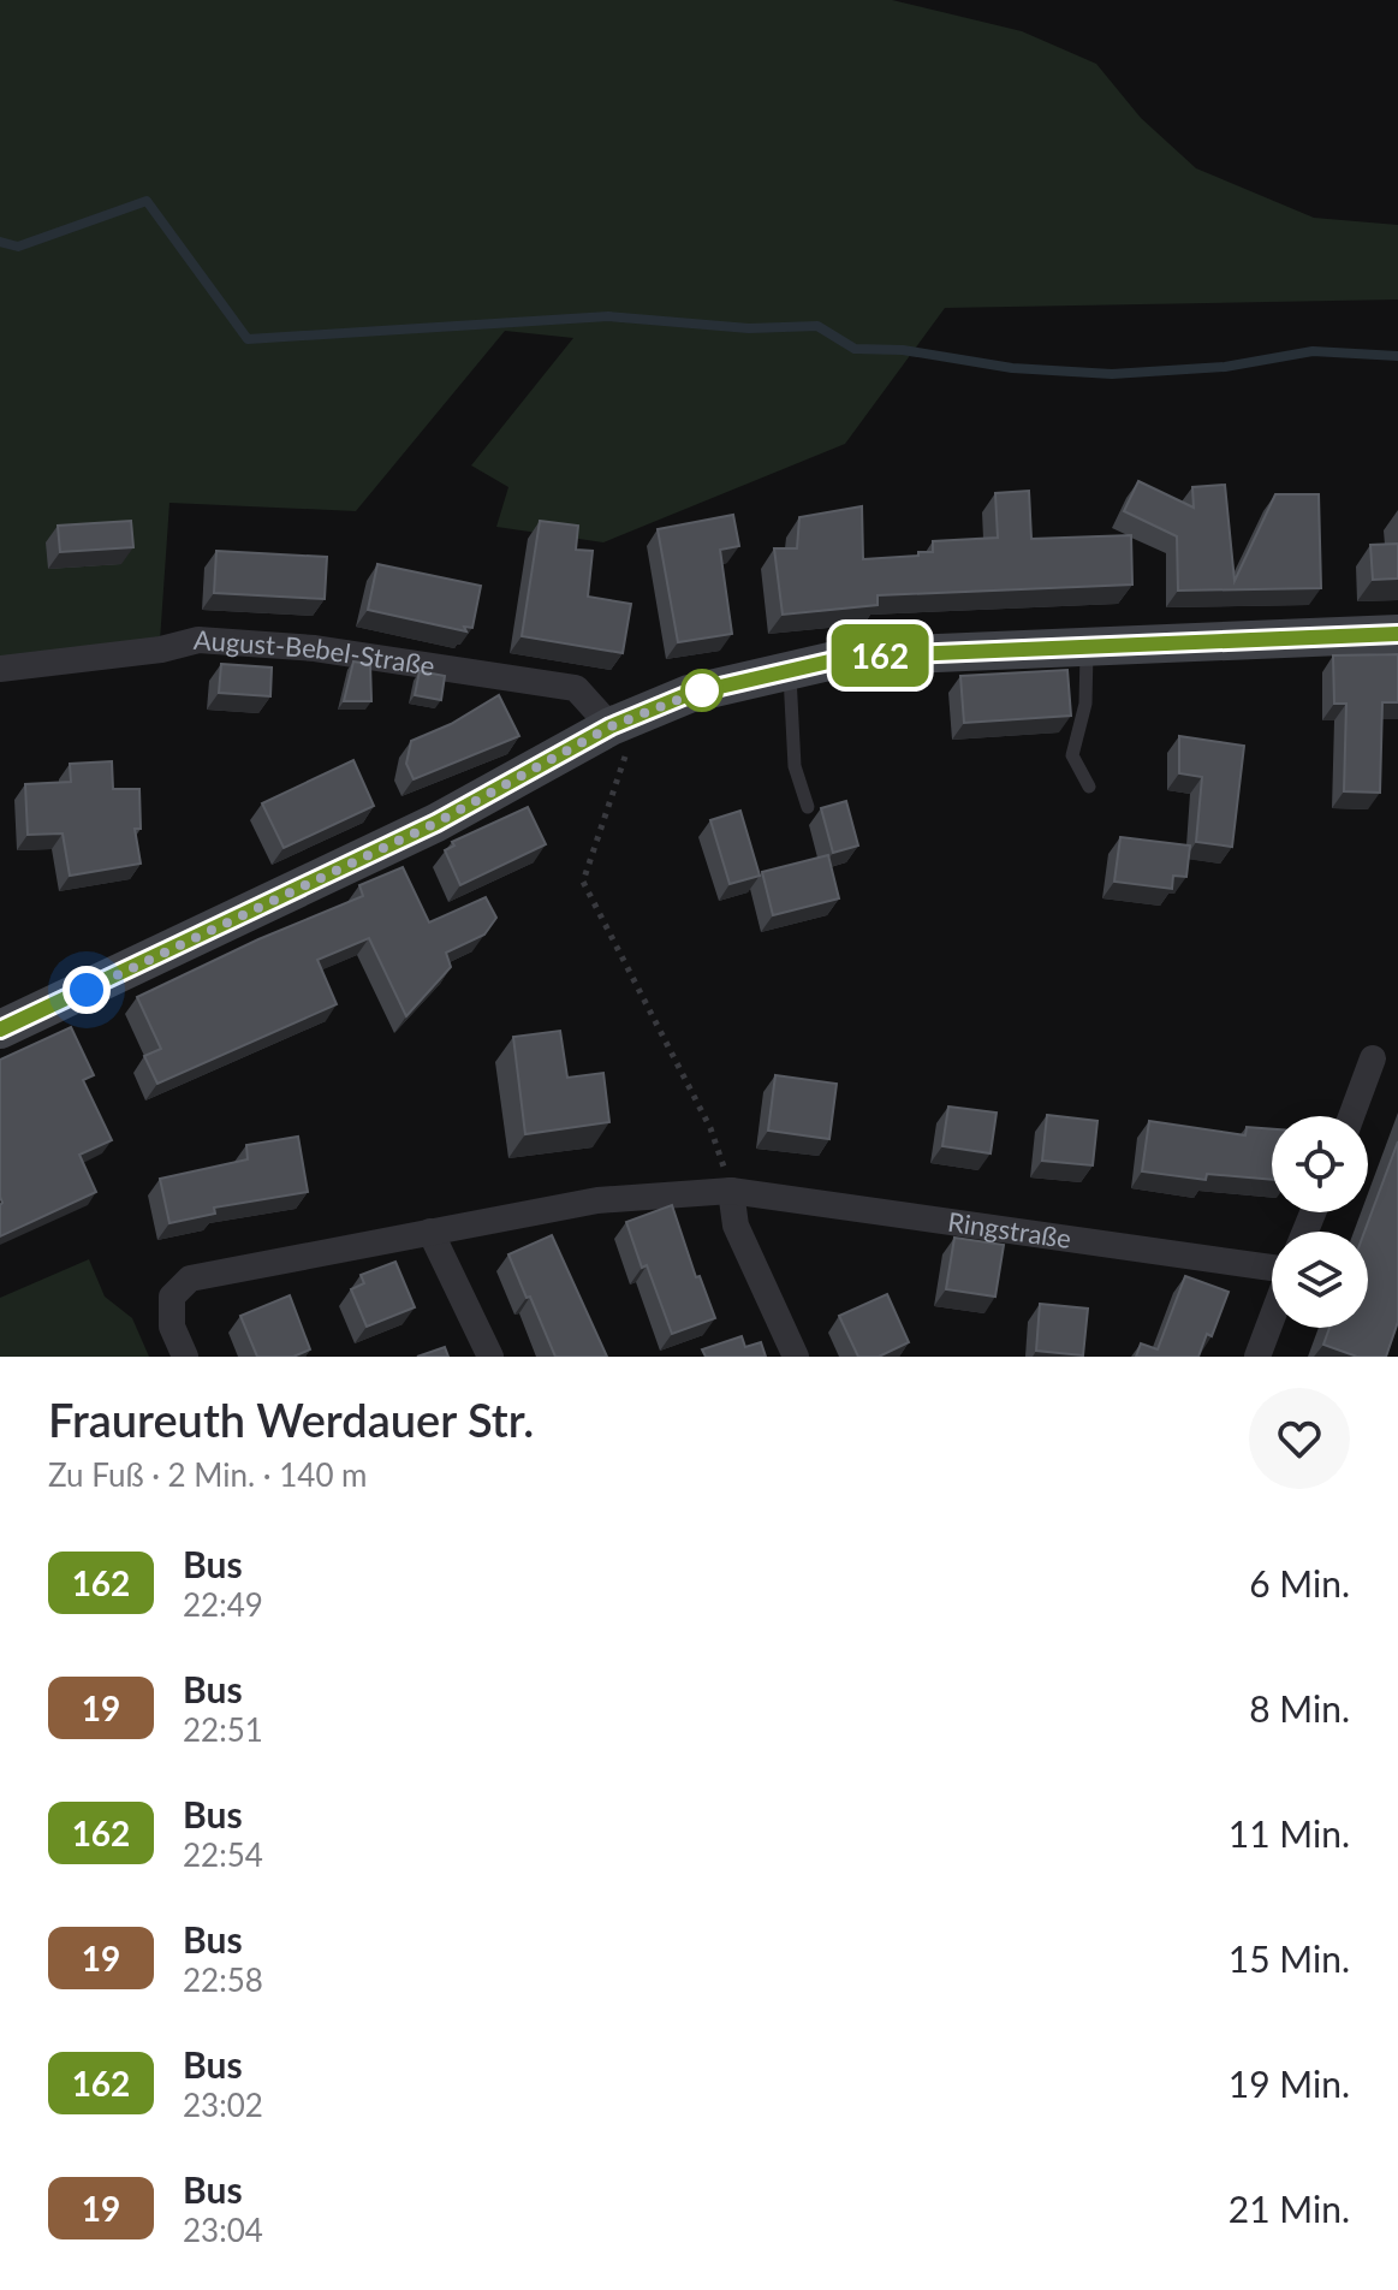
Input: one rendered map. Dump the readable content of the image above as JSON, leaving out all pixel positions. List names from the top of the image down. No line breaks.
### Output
{"streets":{"street":["August-Bebel-Straße","Ringstraße"]},"lines":["bus line 162"],"page":{"on_map":"162","heading":["Fraureuth Werdauer Str.","Zu Fuß · 2 Min. · 140 m"],"list":[{"mark":"162","name":"Bus","note":"22:49","value":"6 Min."},{"mark":"19","name":"Bus","note":"22:51","value":"8 Min."},{"mark":"162","name":"Bus","note":"22:54","value":"11 Min."},{"mark":"19","name":"Bus","note":"22:58","value":"15 Min."},{"mark":"162","name":"Bus","note":"23:02","value":"19 Min."},{"mark":"19","name":"Bus","note":"23:04","value":"21 Min."}]}}
